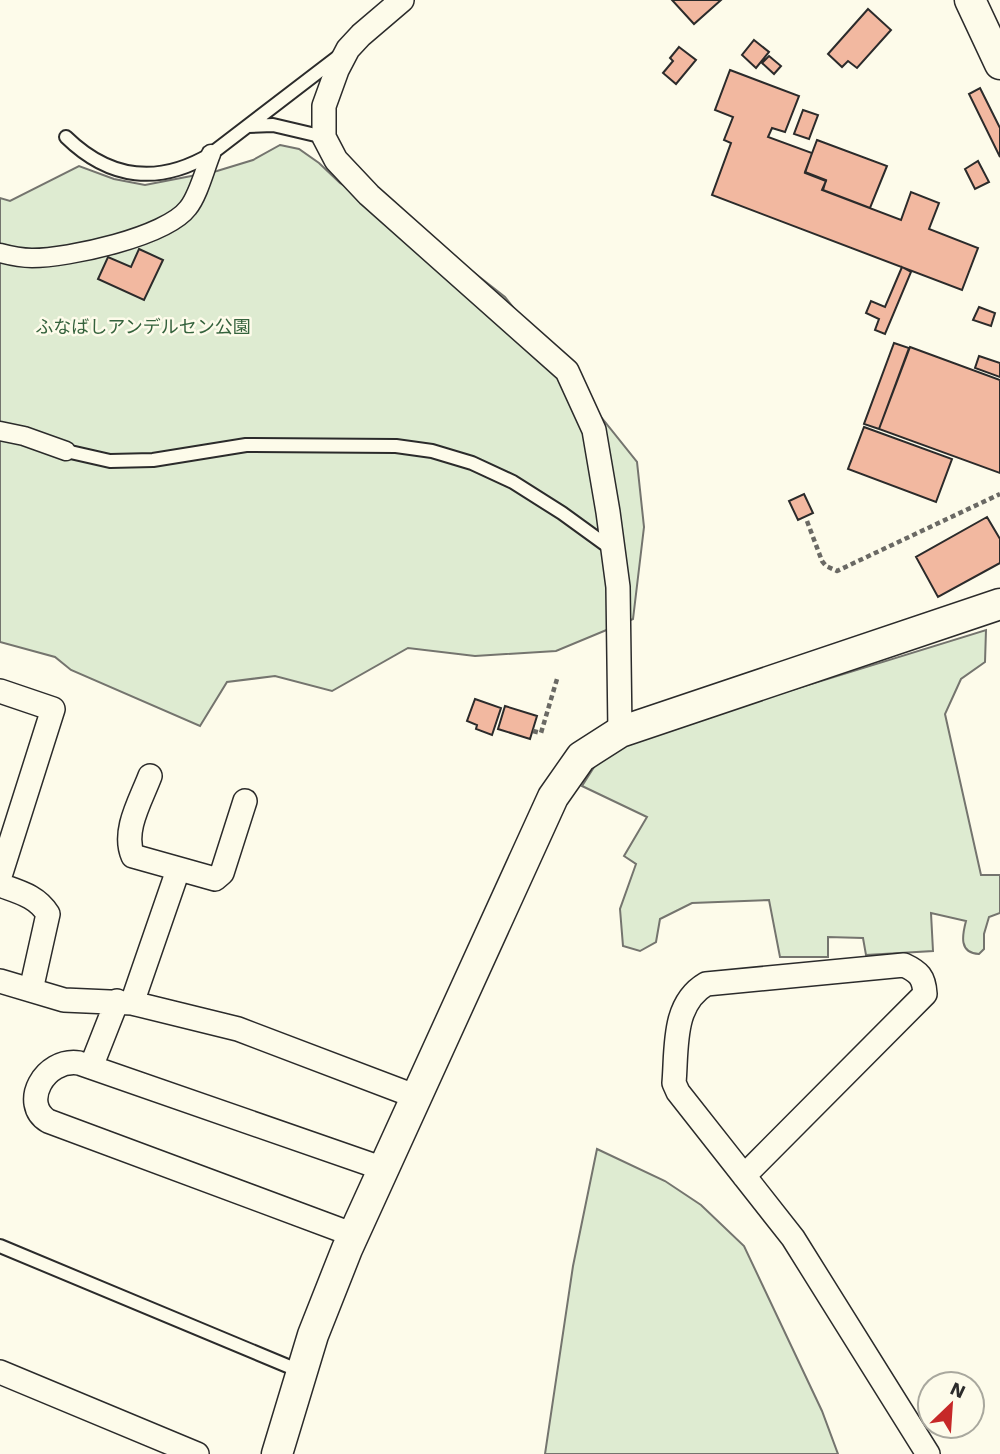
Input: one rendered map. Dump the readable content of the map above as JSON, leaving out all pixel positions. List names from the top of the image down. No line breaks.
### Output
{"parks":["ふなばしアンデルセン公園"],"north":"top right"}
